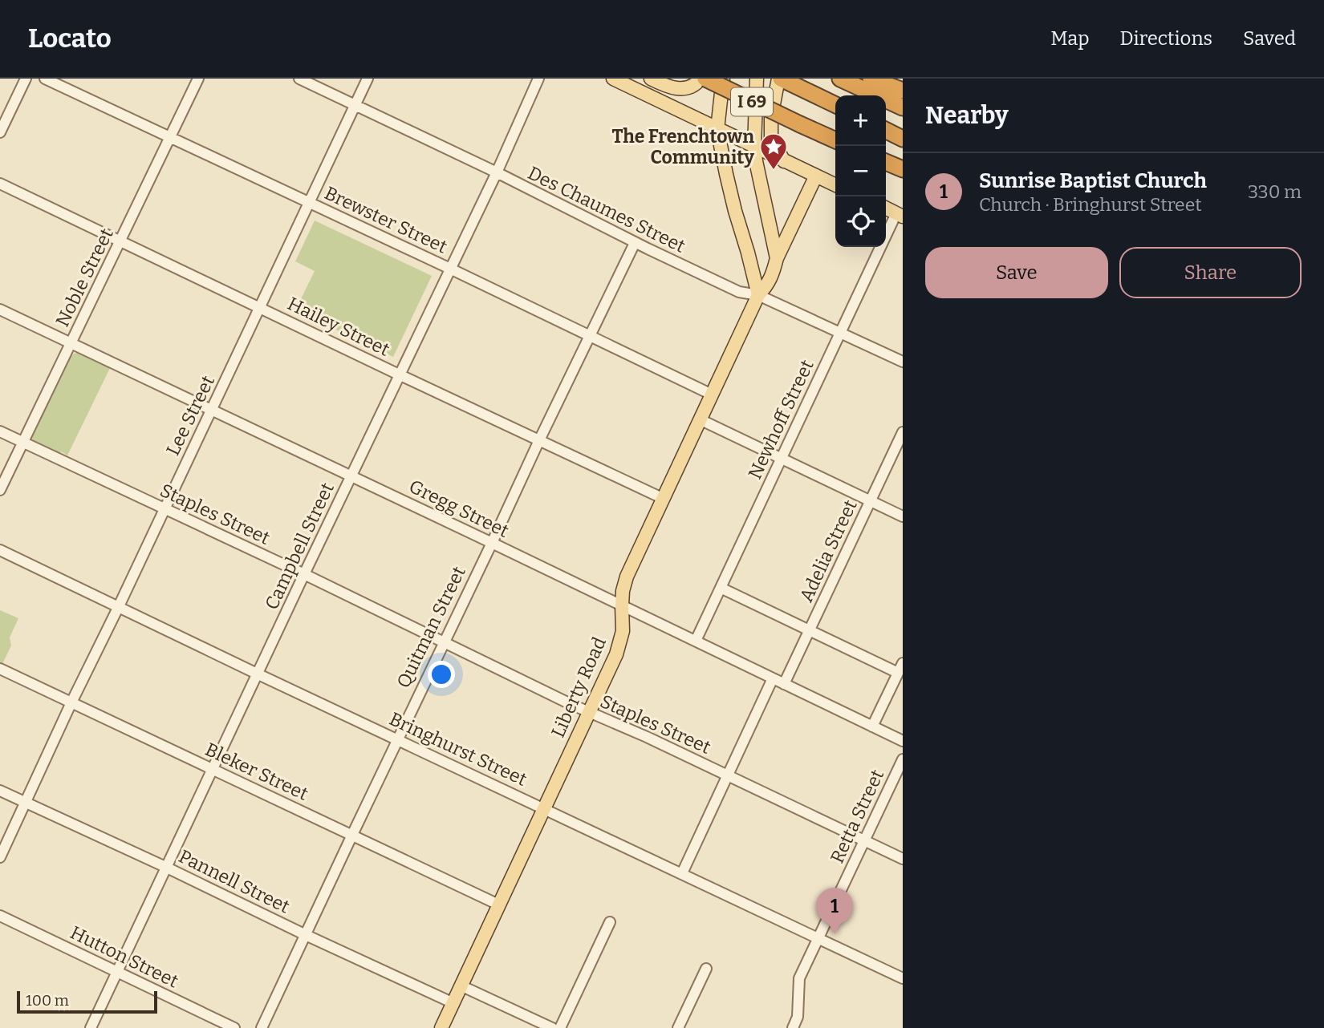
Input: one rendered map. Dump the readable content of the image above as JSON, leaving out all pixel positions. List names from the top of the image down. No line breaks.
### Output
{"streets":{"highway":["I 69"],"main road":["Liberty Road"],"street":["Des Chaumes Street","Brewster Street","Noble Street","Hailey Street","Lee Street","Newhoff Street","Gregg Street","Staples Street","Campbell Street","Adelia Street","Quitman Street","Bringhurst Street","Bleker Street","Retta Street","Pannell Street","Hutton Street"]},"crossings":[["Des Chaumes Street","Lee Street"],["Des Chaumes Street","Newhoff Street"],["Des Chaumes Street","Campbell Street"],["Des Chaumes Street","Quitman Street"],["Des Chaumes Street","Liberty Road"],["Brewster Street","Noble Street"],["Brewster Street","Lee Street"],["Brewster Street","Campbell Street"],["Brewster Street","Quitman Street"],["Brewster Street","Liberty Road"],["Noble Street","Hailey Street"],["Noble Street","Gregg Street"],["Noble Street","Staples Street"],["Hailey Street","Lee Street"],["Hailey Street","Campbell Street"],["Hailey Street","Quitman Street"],["Hailey Street","Liberty Road"],["Lee Street","Gregg Street"],["Lee Street","Staples Street"],["Lee Street","Bringhurst Street"],["Lee Street","Bleker Street"],["Lee Street","Pannell Street"],["Newhoff Street","Gregg Street"],["Gregg Street","Campbell Street"],["Gregg Street","Adelia Street"],["Gregg Street","Quitman Street"],["Gregg Street","Liberty Road"],["Staples Street","Campbell Street"],["Staples Street","Quitman Street"],["Staples Street","Liberty Road"],["Staples Street","Retta Street"],["Campbell Street","Bringhurst Street"],["Campbell Street","Bleker Street"],["Campbell Street","Pannell Street"],["Campbell Street","Hutton Street"],["Quitman Street","Bringhurst Street"],["Quitman Street","Bleker Street"],["Quitman Street","Pannell Street"],["Liberty Road","Bringhurst Street"],["Liberty Road","Bleker Street"],["Liberty Road","Pannell Street"],["Bringhurst Street","Retta Street"]],"places":{"place":["The Frenchtown Community"]},"scale_bar":"100 m","page":{"header":"Locato","nav":["Map","Directions","Saved"],"heading":"Nearby","map_buttons":["+","−"],"list":[{"mark":"1","name":"Sunrise Baptist Church","note":"Church · Bringhurst Street","value":"330 m"}],"buttons":["Save","Share"],"pins":"1","scale":"100 m"}}
